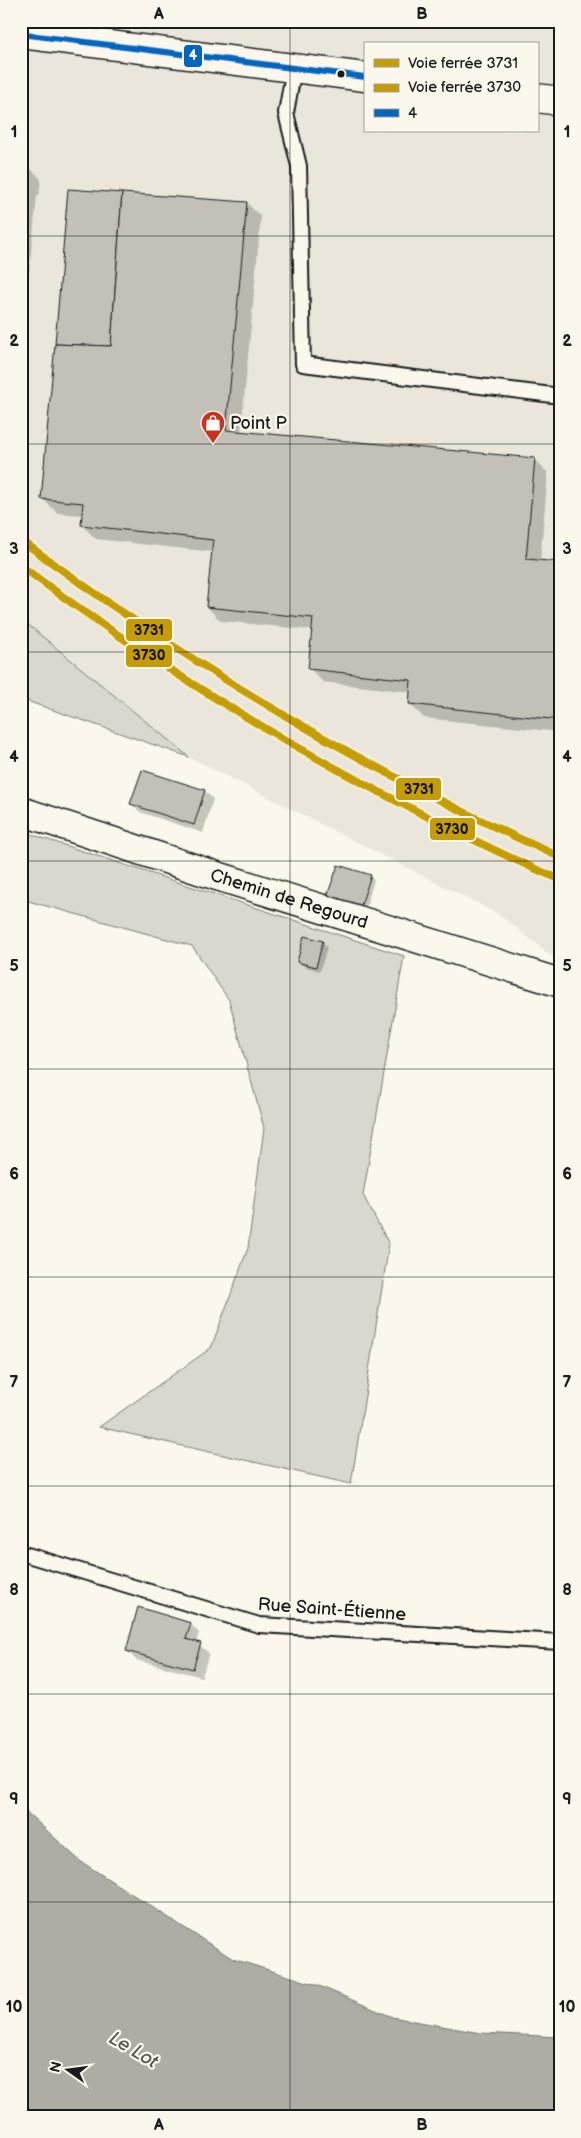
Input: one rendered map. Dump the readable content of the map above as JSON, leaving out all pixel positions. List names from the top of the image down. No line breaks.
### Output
{"streets":{"street":["Chemin de Regourd"],"lane":["Rue Saint-Étienne"]},"water":["Le Lot"],"places":{"shop":["Point P"]},"lines":["transit line 4","rail line 3731","rail line 3730"],"legend":["Voie ferrée 3731","Voie ferrée 3730","4"],"north":"left","grid":{"columns":["A","B"],"rows":["1","2","3","4","5","6","7","8","9","10"]}}
